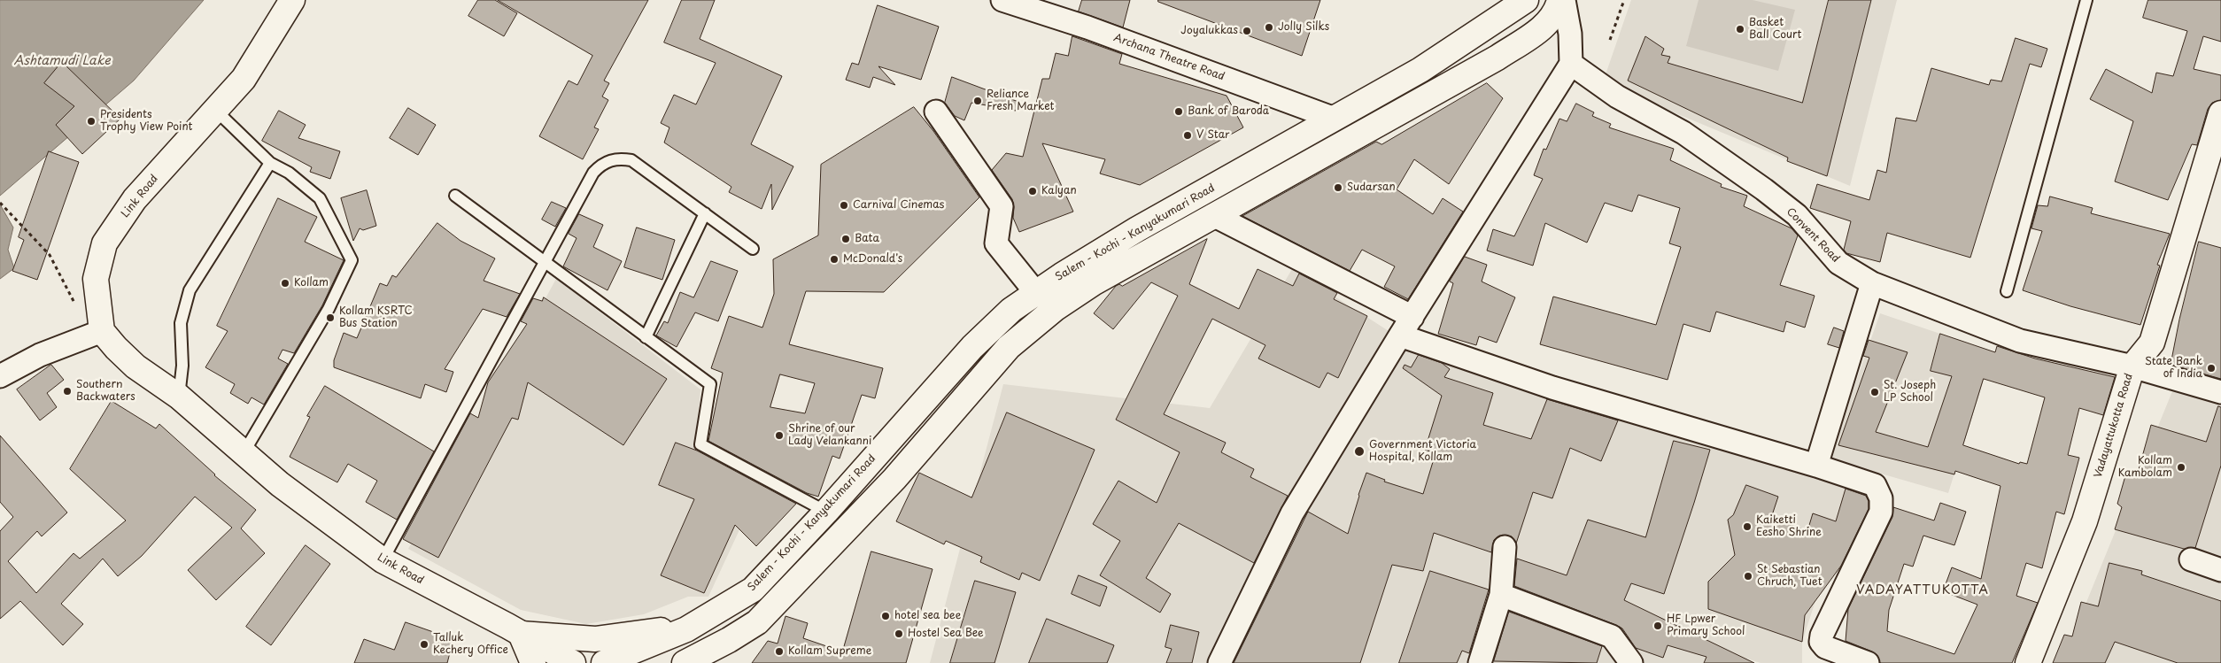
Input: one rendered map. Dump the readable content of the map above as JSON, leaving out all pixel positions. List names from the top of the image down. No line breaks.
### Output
{"streets":{"main road":["Link Road","Salem - Kochi - Kanyakumari Road","Vadayattukotta Road"],"street":["Archana Theatre Road","Convent Road"]},"crossings":[["Archana Theatre Road","Salem - Kochi - Kanyakumari Road"],["Convent Road","Vadayattukotta Road"]],"districts":["VADAYATTUKOTTA"],"water":["Ashtamudi Lake"],"places":["Jolly Silks","Basket Ball Court","Joyalukkas","Reliance Fresh Market","Bank of Baroda","Presidents Trophy View Point","V Star","Sudarsan","Kalyan","Carnival Cinemas","Bata","McDonald's","Kollam","Kollam KSRTC Bus Station","State Bank of India","Southern Backwaters","St. Joseph LP School","Shrine of our Lady Velankanni","Government Victoria Hospital, Kollam","Kollam Kambolam","Kaiketti Eesho Shrine","St Sebastian Chruch, Tuet","hotel sea bee","HF Lpwer Primary School","Hostel Sea Bee","Talluk Kechery Office","Kollam Supreme"]}
